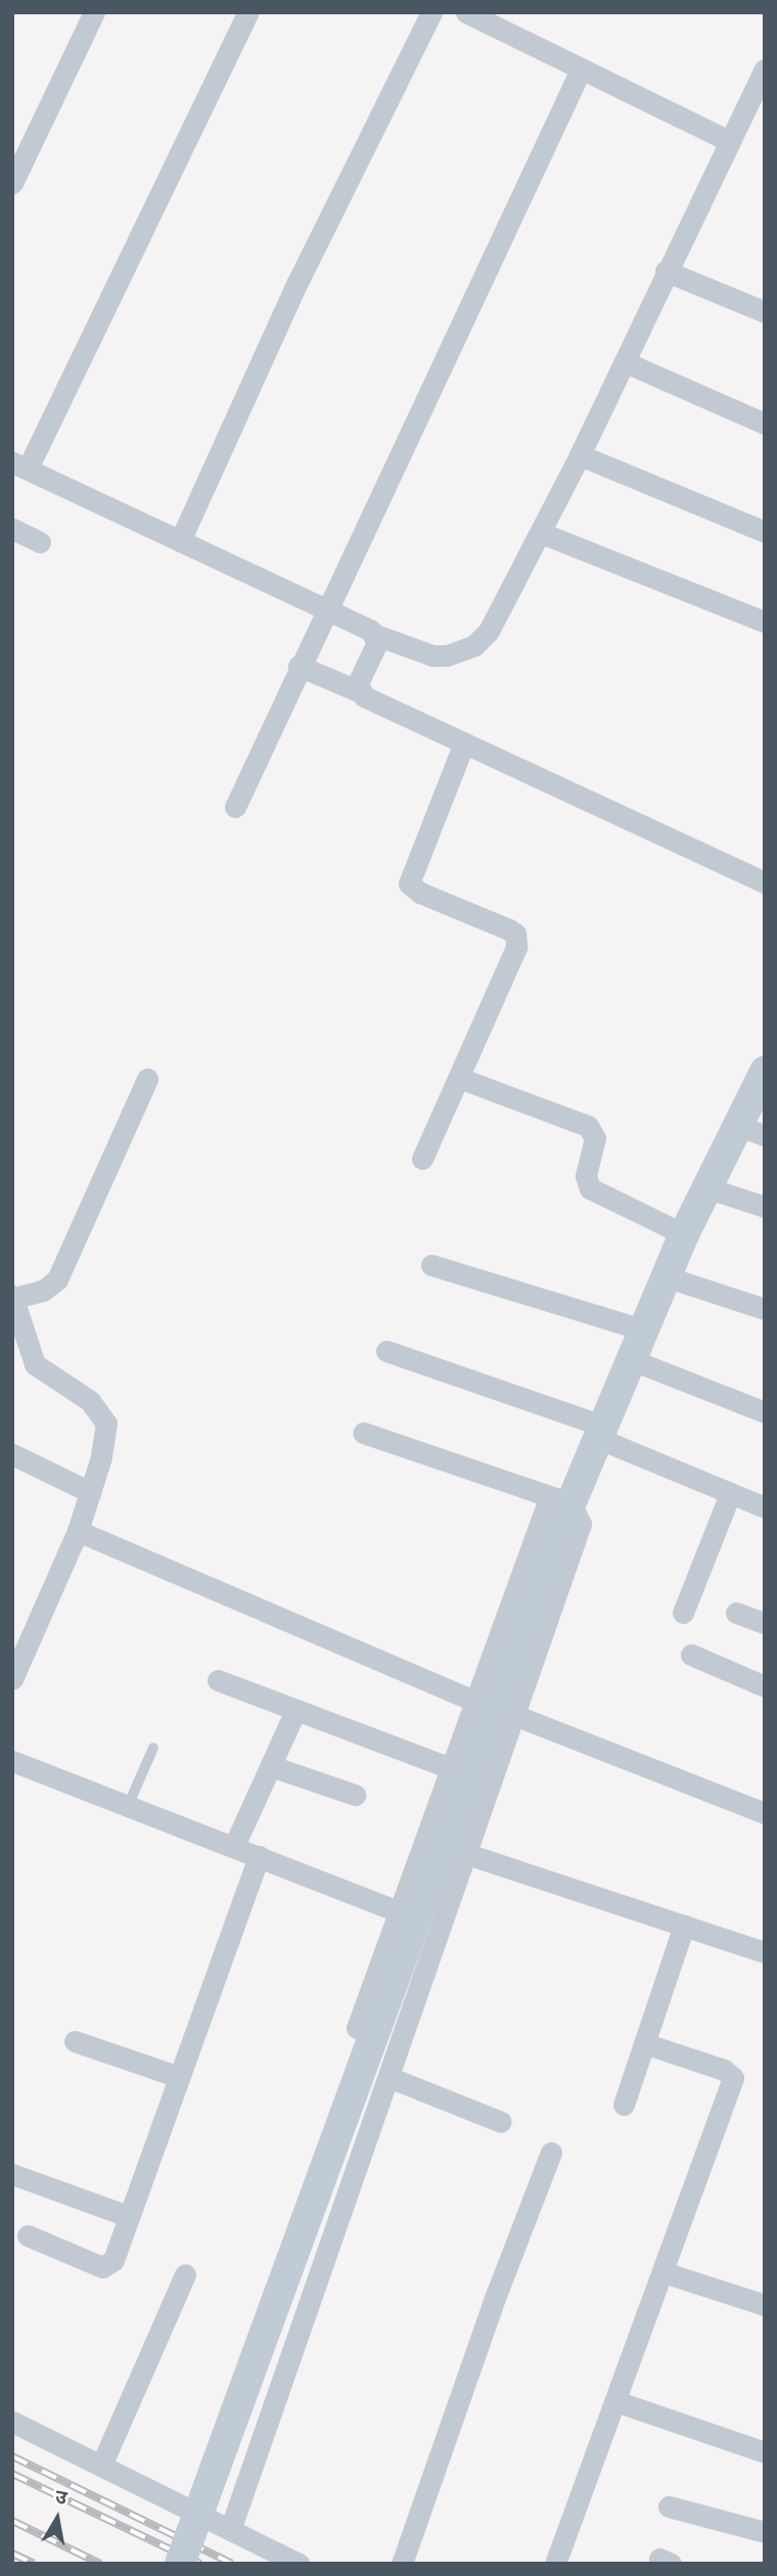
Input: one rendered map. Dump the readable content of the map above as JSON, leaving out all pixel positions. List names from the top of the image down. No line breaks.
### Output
{"north":"top"}
